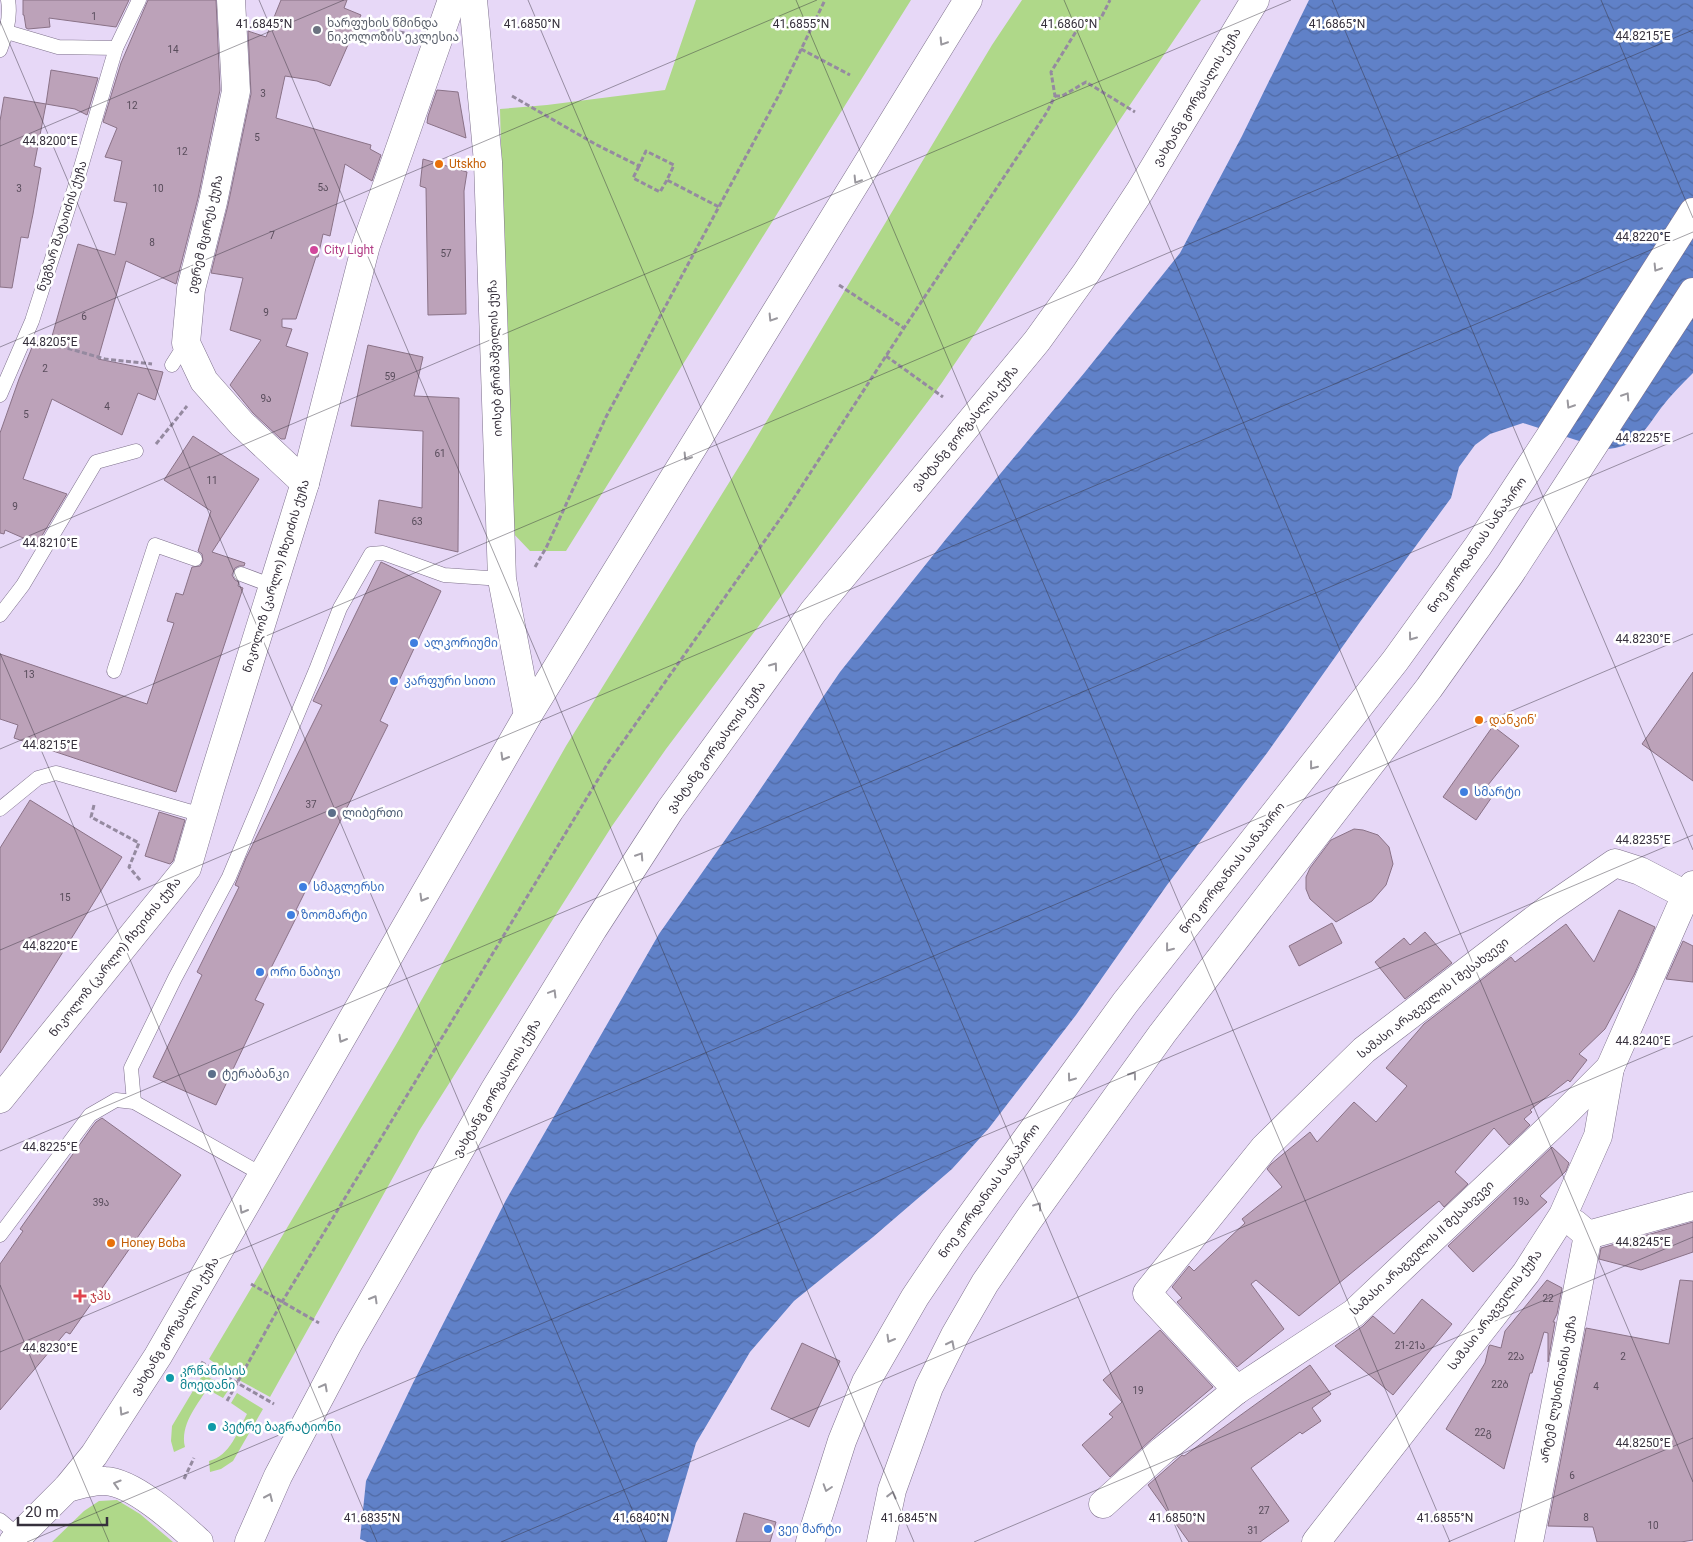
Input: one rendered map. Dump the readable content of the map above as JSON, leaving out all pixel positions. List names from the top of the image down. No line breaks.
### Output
{"streets":{"main road":["ვახტანგ გორგასლის ქუჩა","ეფრემ მცირეს ქუჩა","იოსებ გრიშაშვილის ქუჩა","ნოე ჟორდანიას სანაპირო","ნიკოლოზ (კარლო) ჩხეიძის ქუჩა","სამასი არაგველის I შესახვევი","სამასი არაგველის II შესახვევი","სამასი არაგველის ქუჩა","არტემ ლუსინიანის ქუჩა"],"lane":["ნუგზარ შატაიძის ქუჩა"]},"crossings":[["ვახტანგ გორგასლის ქუჩა","იოსებ გრიშაშვილის ქუჩა"],["სამასი არაგველის I შესახვევი","სამასი არაგველის II შესახვევი"],["სამასი არაგველის I შესახვევი","სამასი არაგველის ქუჩა"],["სამასი არაგველის II შესახვევი","სამასი არაგველის ქუჩა"]],"places":{"other":["ხარფუხის წმინდა ნიკოლოზის ეკლესია","Utskho","City Light","ალკორიუმი","კარფური სითი","დანკინ'","სმარტი","ლიბერთი","სმაგლერსი","ზოომარტი","ორი ნაბიჯი","ტერაბანკი","Honey Boba","კრწანისის მოედანი","პეტრე ბაგრატიონი","ვეი მარტი"],"health":["ჯპს"]},"house_numbers":["1","14","3","12","5","12","5ა","3","10","7","8","57","9","6","2","59","9ა","4","5","61","11","9","63","13","37","15","19ა","39ა","22","21-21ა","22ა","2","22ბ","4","19","22გ","6","27","8","10","31"],"scale_bar":"20 m","coordinates":["41.6845°N","41.6850°N","41.6855°N","41.6860°N","41.6865°N","44.8215°E","44.8200°E","44.8220°E","44.8205°E","44.8225°E","44.8210°E","44.8230°E","44.8235°E","44.8240°E","44.8245°E","44.8250°E","41.6835°N","41.6840°N"]}
